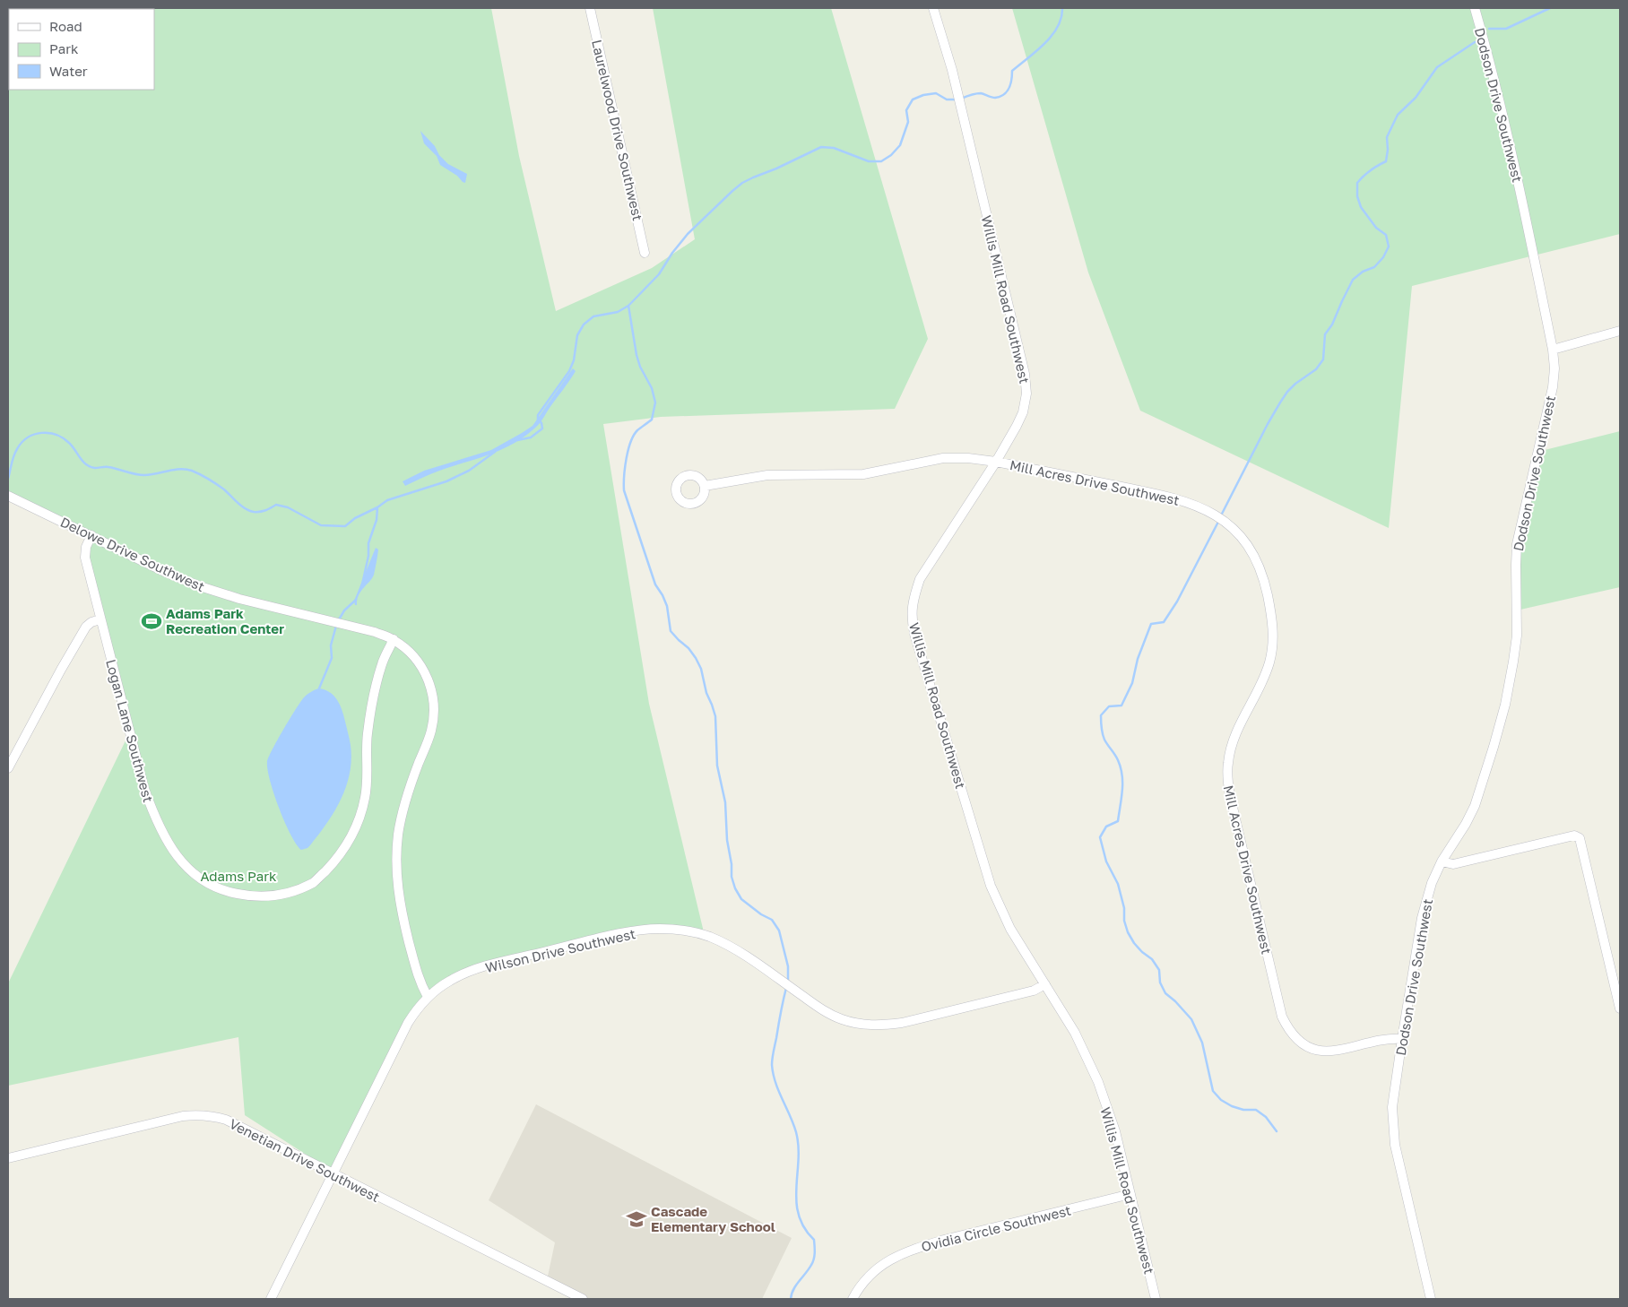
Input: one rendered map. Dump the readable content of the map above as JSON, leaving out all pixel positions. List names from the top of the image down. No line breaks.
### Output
{"streets":{"street":["Dodson Drive Southwest","Laurelwood Drive Southwest","Willis Mill Road Southwest","Mill Acres Drive Southwest","Delowe Drive Southwest","Logan Lane Southwest","Wilson Drive Southwest","Venetian Drive Southwest","Ovidia Circle Southwest"]},"crossings":[["Dodson Drive Southwest","Mill Acres Drive Southwest"],["Willis Mill Road Southwest","Mill Acres Drive Southwest"],["Willis Mill Road Southwest","Wilson Drive Southwest"],["Willis Mill Road Southwest","Ovidia Circle Southwest"],["Delowe Drive Southwest","Logan Lane Southwest"],["Delowe Drive Southwest","Wilson Drive Southwest"]],"parks":["Adams Park"],"places":{"sports":["Adams Park Recreation Center"],"school or university":["Cascade Elementary School"]},"legend":["Road","Park","Water"]}
